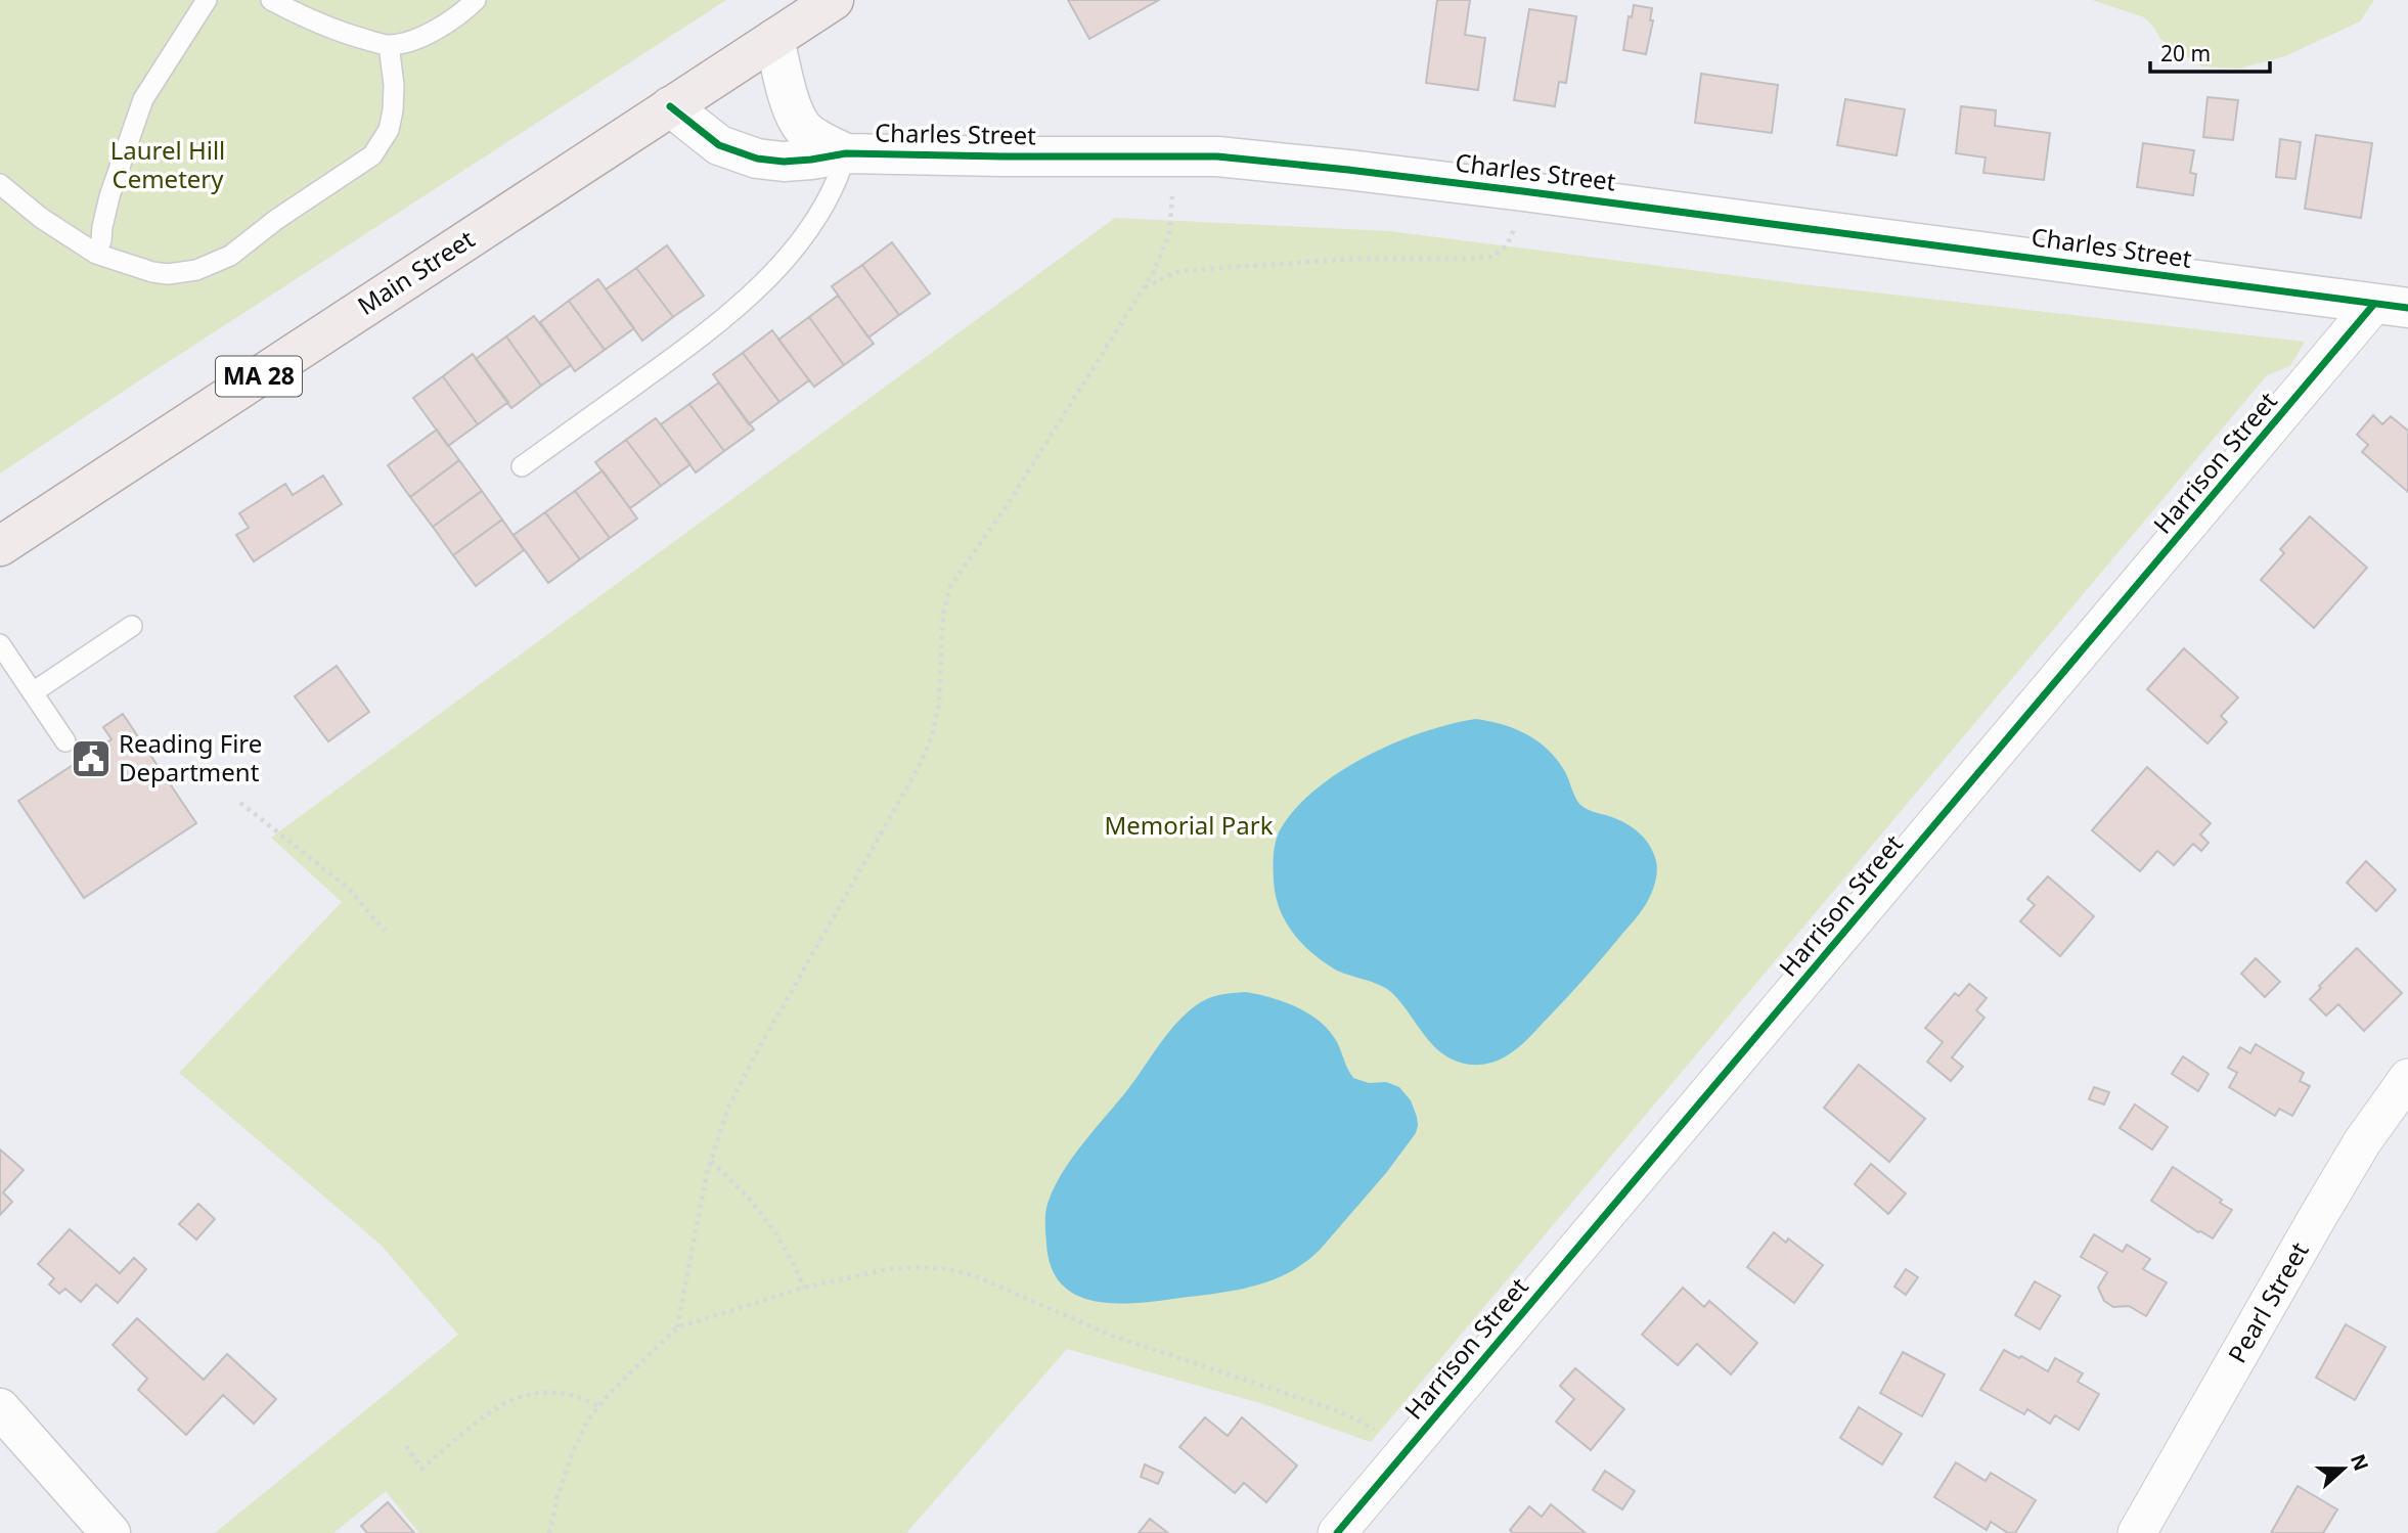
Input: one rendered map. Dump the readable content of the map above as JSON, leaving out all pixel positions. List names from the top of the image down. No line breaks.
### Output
{"streets":{"main road":["Main Street","MA 28"],"street":["Charles Street","Harrison Street","Pearl Street"]},"crossings":[["Charles Street","Main Street"],["Charles Street","Harrison Street"]],"parks":["Laurel Hill Cemetery","Memorial Park"],"places":{"public building":["Reading Fire Department"]},"scale_bar":"20 m","north":"right"}
